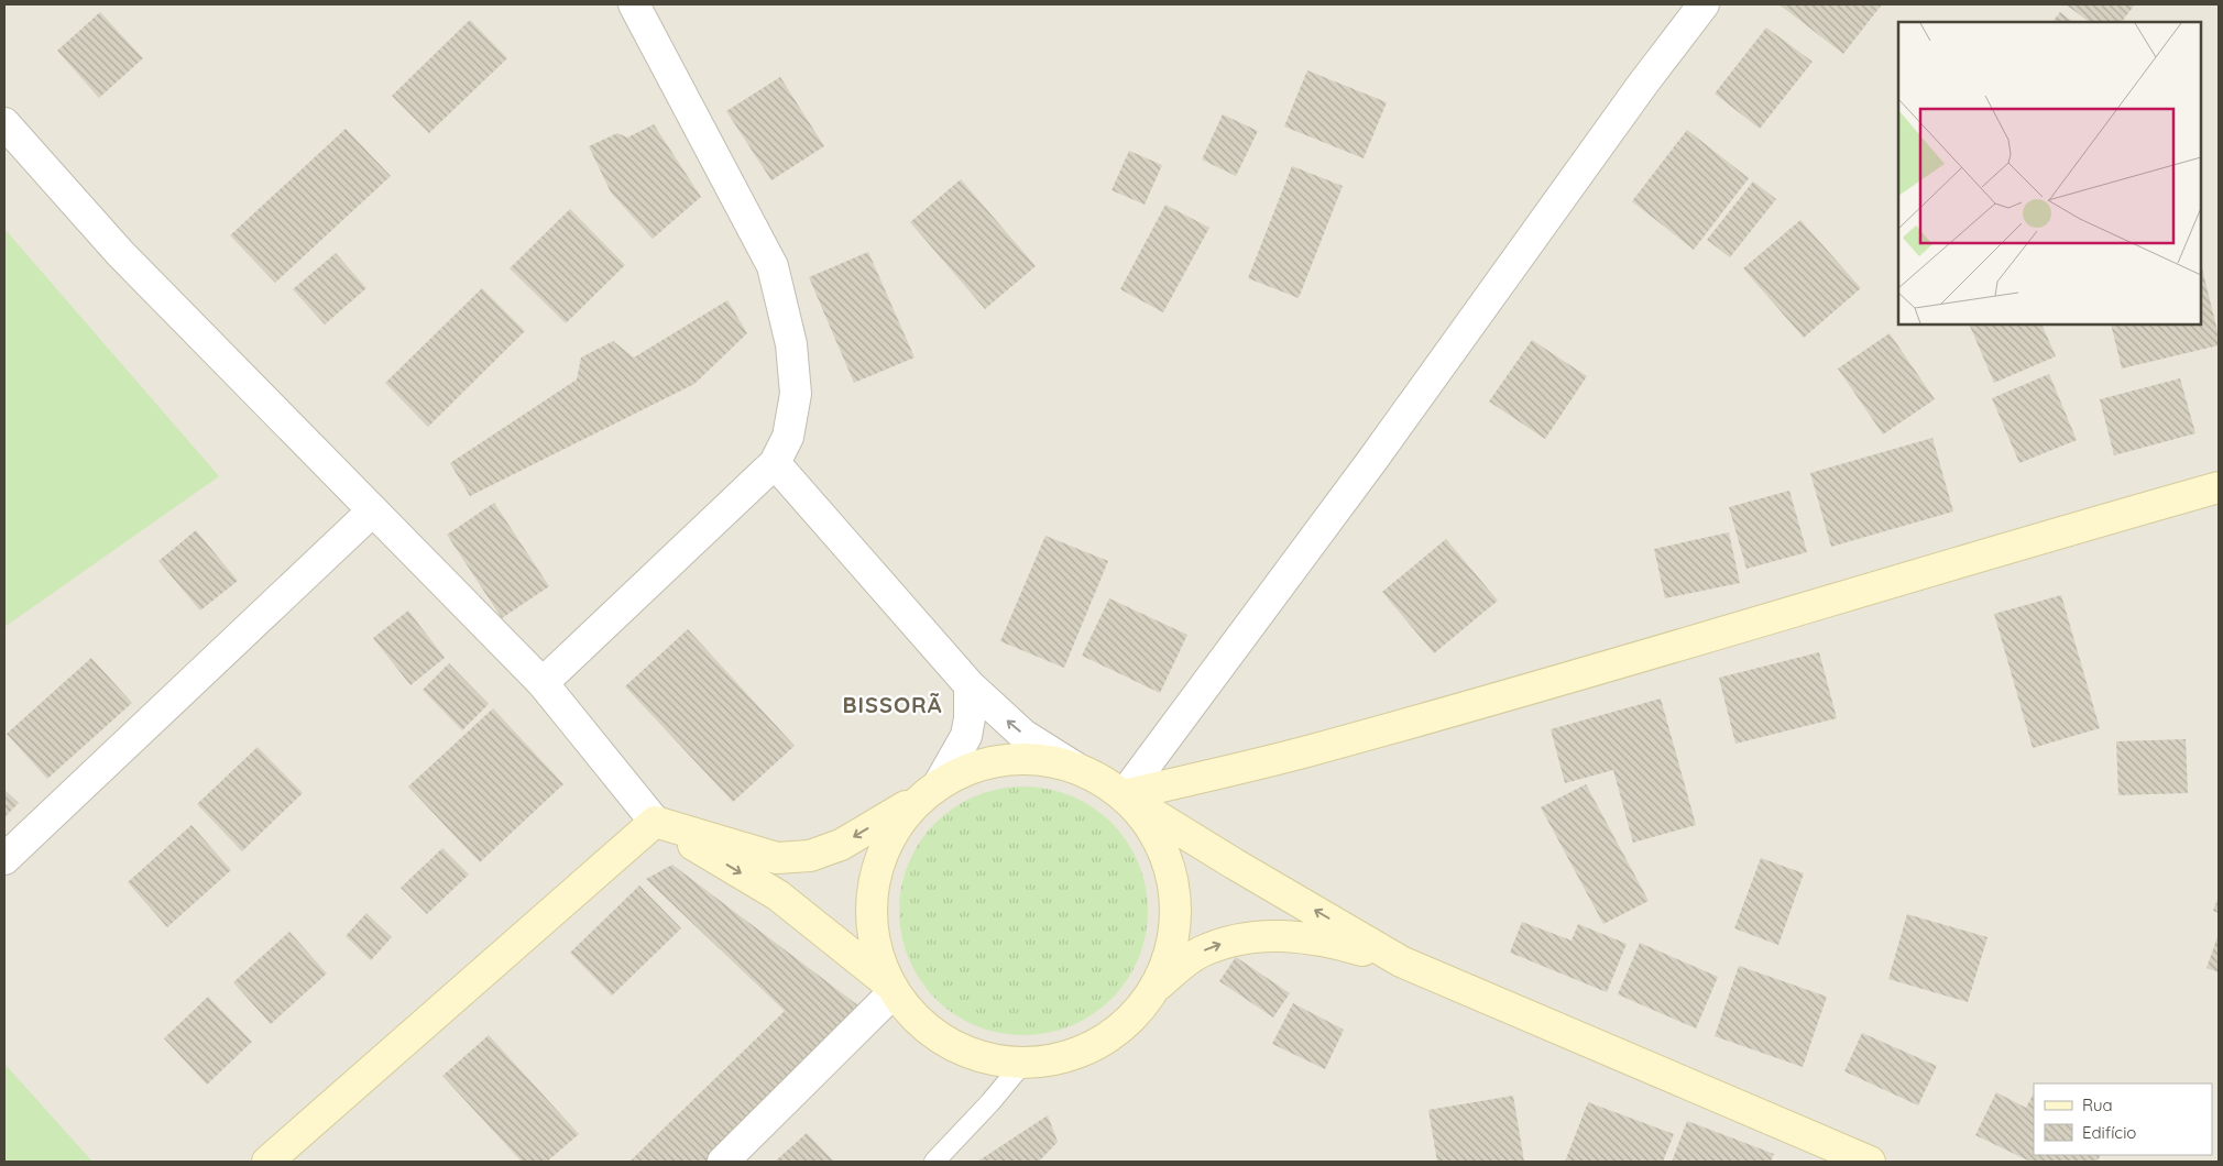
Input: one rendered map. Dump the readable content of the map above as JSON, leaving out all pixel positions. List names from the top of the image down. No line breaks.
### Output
{"districts":["BISSORÃ"],"legend":["Rua","Edifício"]}
